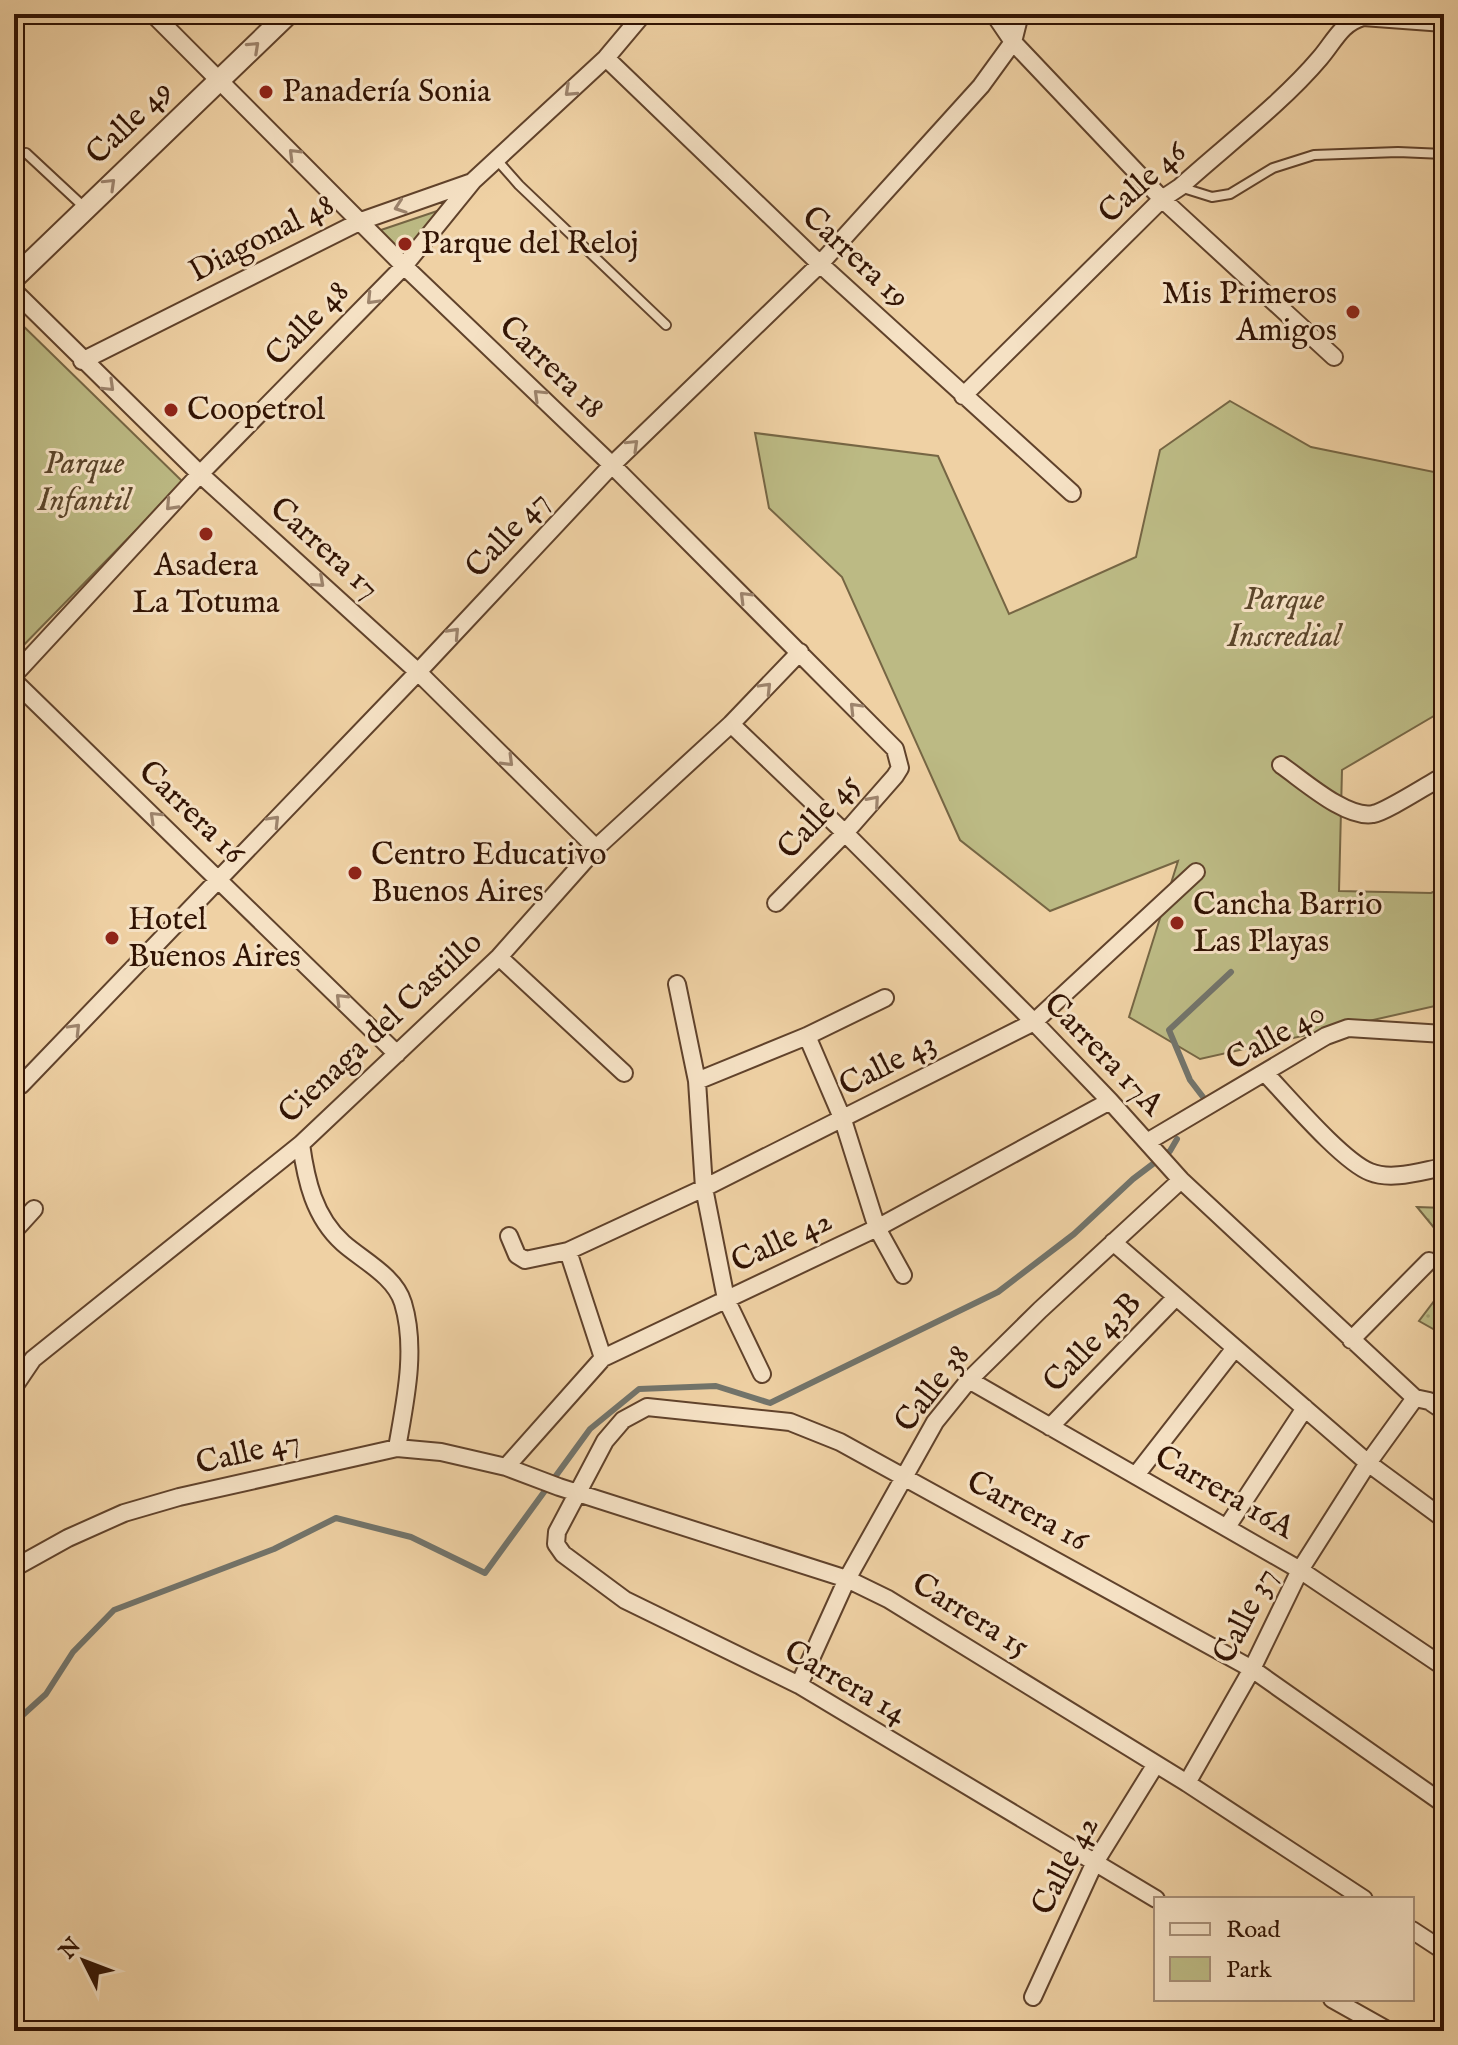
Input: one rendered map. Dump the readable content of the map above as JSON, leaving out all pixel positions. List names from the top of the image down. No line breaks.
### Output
{"streets":{"street":["Calle 49","Calle 46","Diagonal 48","Carrera 19","Calle 48","Carrera 18","Calle 47","Carrera 17","Carrera 16","Calle 45","Cienaga del Castillo","Calle 40","Carrera 17A","Calle 43","Calle 42","Calle 43B","Calle 38","Carrera 16A","Carrera 15","Calle 37","Carrera 14"]},"crossings":[["Calle 49","Carrera 18"],["Calle 46","Carrera 19"],["Diagonal 48","Calle 48"],["Diagonal 48","Carrera 18"],["Diagonal 48","Carrera 17"],["Carrera 19","Calle 48"],["Carrera 19","Calle 47"],["Calle 48","Carrera 18"],["Calle 48","Carrera 17"],["Carrera 18","Calle 47"],["Carrera 18","Calle 45"],["Carrera 18","Cienaga del Castillo"],["Calle 47","Carrera 17"],["Calle 47","Carrera 16"],["Calle 47","Calle 42"],["Calle 47","Carrera 15"],["Carrera 17","Cienaga del Castillo"],["Carrera 16","Cienaga del Castillo"],["Carrera 16","Calle 38"],["Carrera 16","Carrera 15"],["Carrera 16","Calle 37"],["Carrera 16","Carrera 14"],["Calle 45","Carrera 17A"],["Cienaga del Castillo","Carrera 17A"],["Calle 40","Carrera 17A"],["Carrera 17A","Calle 43"],["Carrera 17A","Calle 42"],["Carrera 17A","Calle 38"],["Carrera 17A","Calle 37"],["Calle 42","Carrera 15"],["Calle 42","Carrera 14"],["Calle 43B","Carrera 16A"],["Calle 38","Carrera 16A"],["Calle 38","Carrera 15"],["Calle 38","Carrera 14"],["Carrera 16A","Calle 37"],["Carrera 15","Calle 37"],["Carrera 15","Carrera 14"]],"one_way":["Calle 49","Calle 48","Carrera 18","Calle 47","Carrera 17","Calle 45"],"parks":["Parque Infantil","Parque Inscredial"],"places":["Panadería Sonia","Parque del Reloj","Mis Primeros Amigos","Coopetrol","Asadera La Totuma","Centro Educativo Buenos Aires","Cancha Barrio Las Playas","Hotel Buenos Aires"],"legend":["Road","Park"],"north":"top left"}
